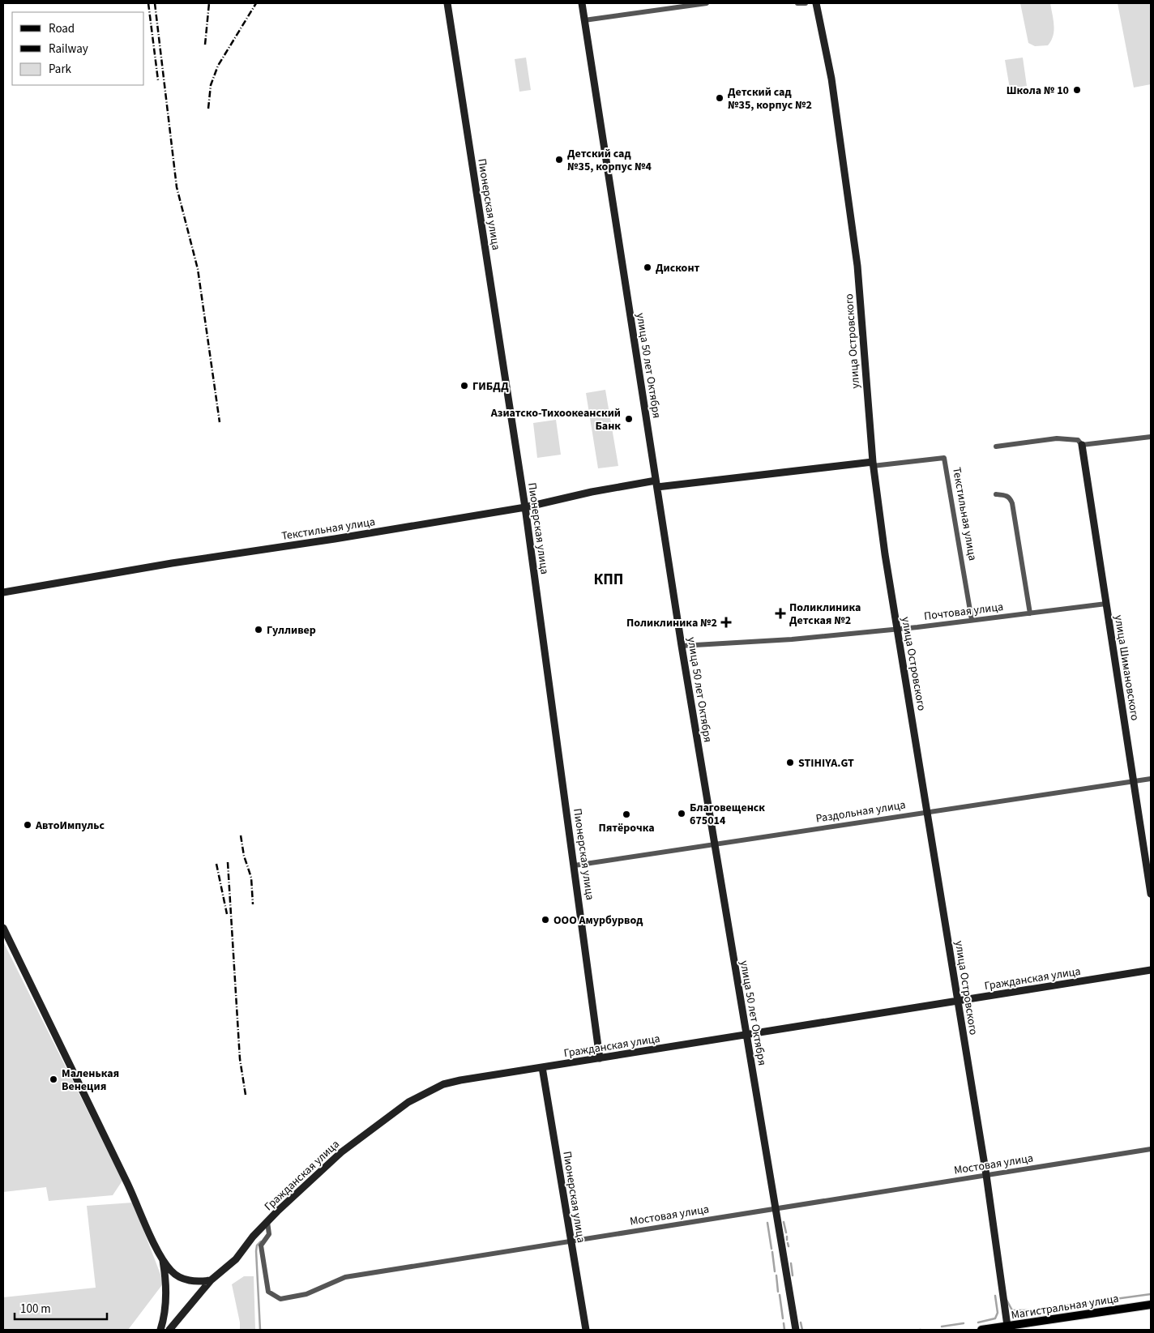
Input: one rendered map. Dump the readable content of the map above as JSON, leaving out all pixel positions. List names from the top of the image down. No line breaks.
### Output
{"streets":{"main road":["Магистральная улица"],"street":["Пионерская улица","улица Островского","улица 50 лет Октября","Текстильная улица","Почтовая улица","улица Шимановского","Раздольная улица","Гражданская улица","Мостовая улица"]},"crossings":[["Пионерская улица","Текстильная улица"],["Пионерская улица","Раздольная улица"],["Пионерская улица","Гражданская улица"],["Пионерская улица","Мостовая улица"],["улица Островского","Текстильная улица"],["улица Островского","Почтовая улица"],["улица Островского","Раздольная улица"],["улица Островского","Гражданская улица"],["улица Островского","Мостовая улица"],["улица Островского","Магистральная улица"],["улица 50 лет Октября","Текстильная улица"],["улица 50 лет Октября","Почтовая улица"],["улица 50 лет Октября","Раздольная улица"],["улица 50 лет Октября","Гражданская улица"],["улица 50 лет Октября","Мостовая улица"],["Текстильная улица","Почтовая улица"],["Почтовая улица","улица Шимановского"],["улица Шимановского","Раздольная улица"],["Гражданская улица","Мостовая улица"]],"districts":["КПП"],"places":{"other":["Школа № 10","Детский сад №35, корпус №2","Детский сад №35, корпус №4","Дисконт","ГИБДД","Азиатско-Тихоокеанский Банк","Гулливер","STIHIYA.GT","Благовещенск 675014","Пятёрочка","АвтоИмпульс","ООО Амурбурвод","Маленькая Венеция"],"health":["Поликлиника Детская №2","Поликлиника №2"]},"legend":["Road","Railway","Park"],"scale_bar":"100 m"}
